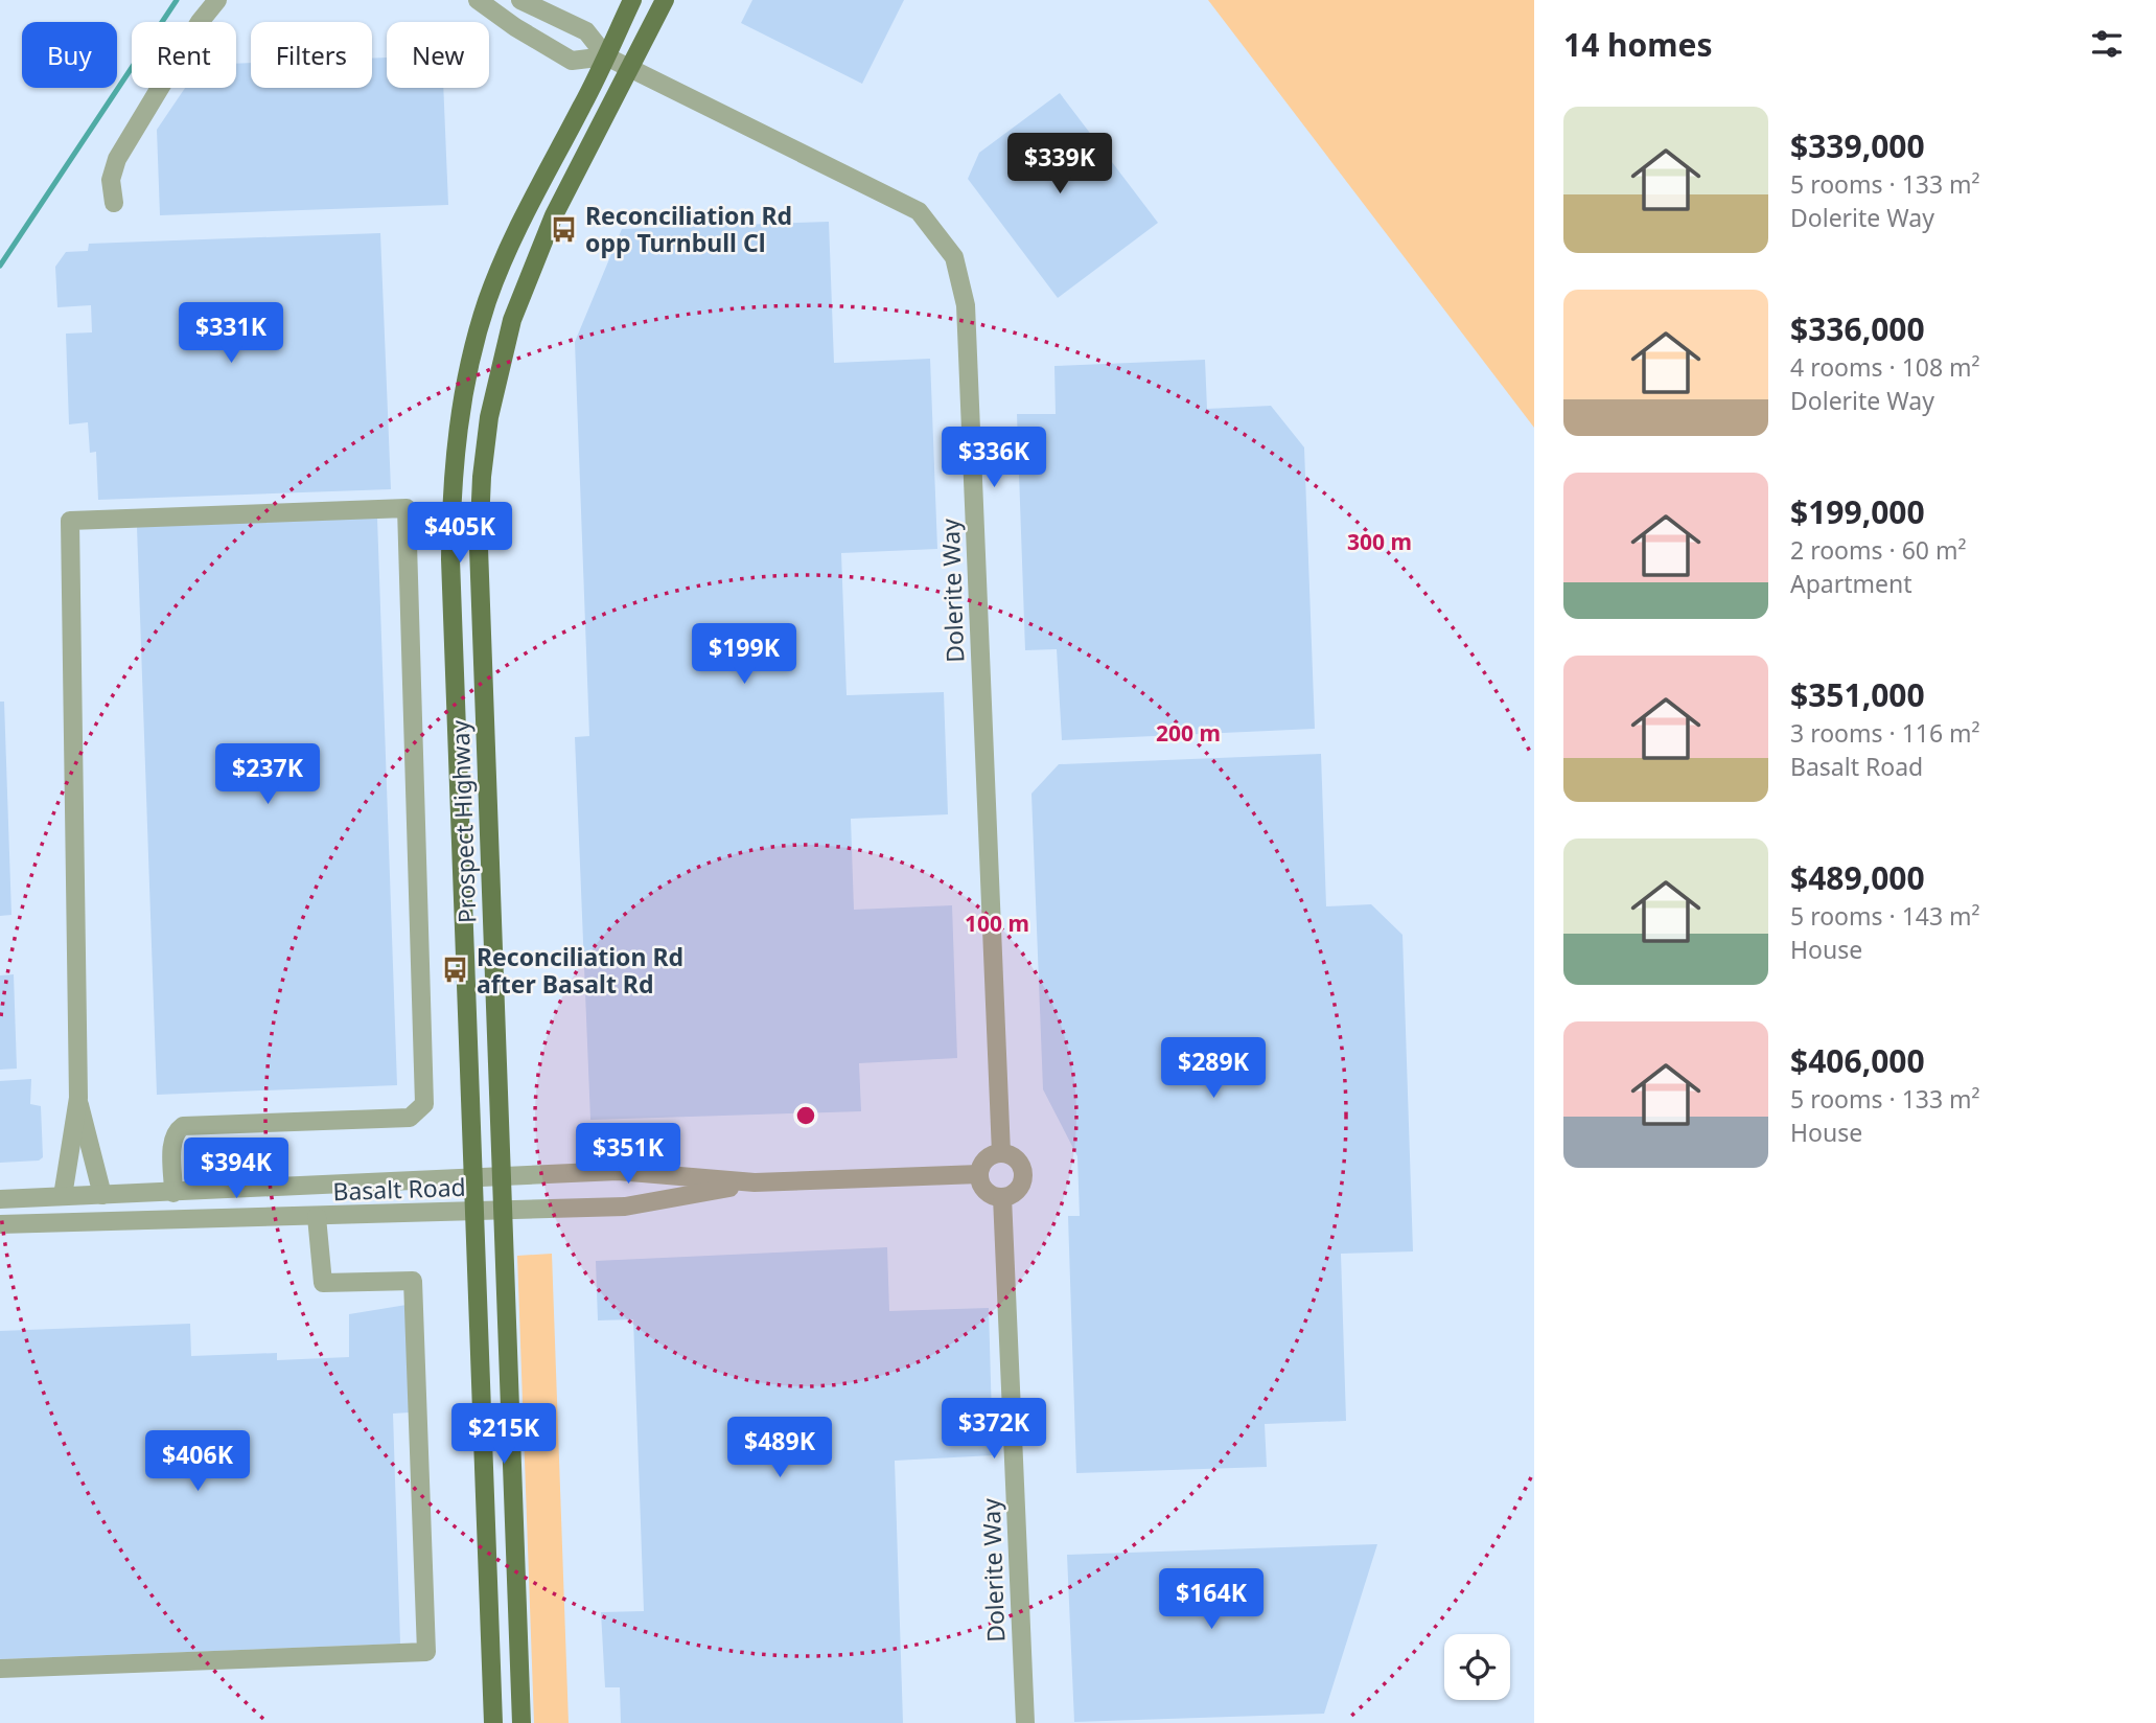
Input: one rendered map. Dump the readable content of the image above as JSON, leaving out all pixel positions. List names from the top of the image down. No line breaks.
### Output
{"streets":{"main road":["Prospect Highway"],"street":["Dolerite Way","Basalt Road"]},"crossings":[["Dolerite Way","Prospect Highway"],["Dolerite Way","Basalt Road"],["Prospect Highway","Basalt Road"]],"places":{"bus stop":["Reconciliation Rd opp Turnbull Cl","Reconciliation Rd after Basalt Rd"]},"page":{"heading":"14 homes","chip":["Buy","Rent","Filters","New"],"list":[{"name":"$339,000","note":"5 rooms · 133 m² · Dolerite Way"},{"name":"$336,000","note":"4 rooms · 108 m² · Dolerite Way"},{"name":"$199,000","note":"2 rooms · 60 m² · Apartment"},{"name":"$351,000","note":"3 rooms · 116 m² · Basalt Road"},{"name":"$489,000","note":"5 rooms · 143 m² · House"},{"name":"$406,000","note":"5 rooms · 133 m² · House"}],"price":["$339K","$331K","$336K","$405K","$199K","$237K","$289K","$351K","$394K","$372K","$215K","$489K","$406K","$164K"]},"rings":["300 m","200 m","100 m"]}
